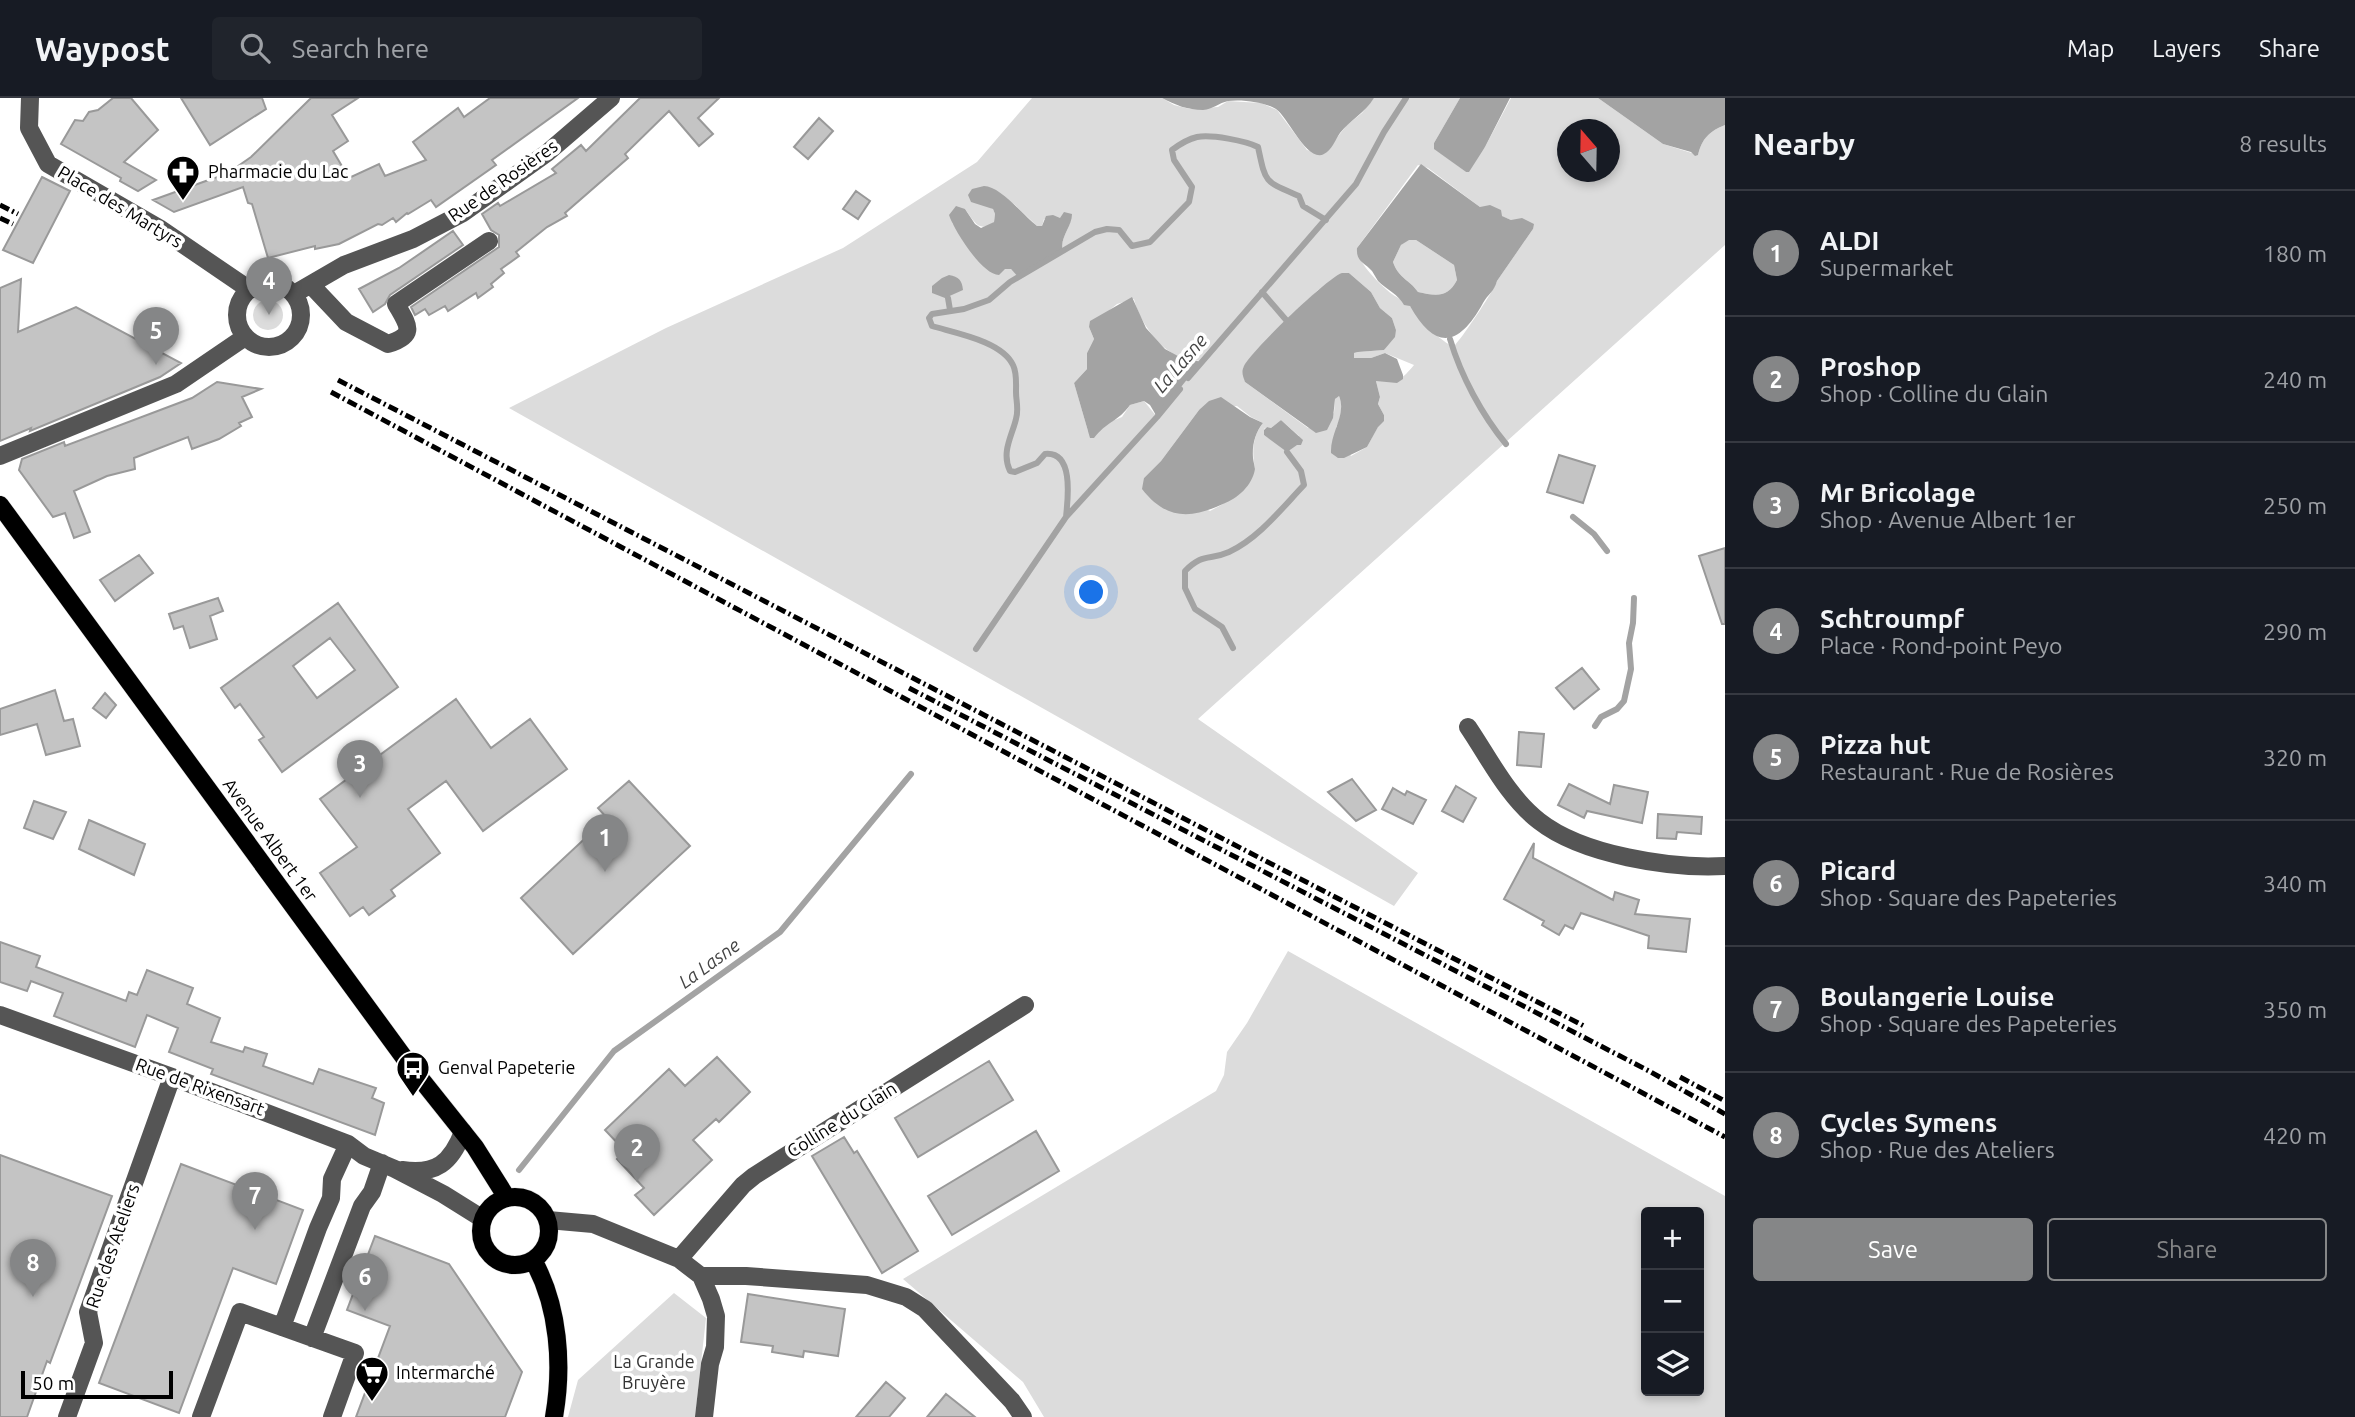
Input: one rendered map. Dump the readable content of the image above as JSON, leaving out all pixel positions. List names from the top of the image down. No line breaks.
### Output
{"streets":{"main road":["Avenue Albert 1er"],"street":["Rue de Rosières","Place des Martyrs","Rue de Rixensart","Colline du Glain","Rue des Ateliers"]},"crossings":[["Rue de Rosières","Place des Martyrs"],["Avenue Albert 1er","Rue de Rixensart"],["Rue de Rixensart","Rue des Ateliers"]],"water":["La Lasne"],"parks":["La Grande Bruyère"],"places":{"pharmacy":["Pharmacie du Lac"],"bus stop":["Genval Papeterie"],"supermarket":["Intermarché"]},"scale_bar":"50 m","north":"top","page":{"header":"Waypost","search":"Search here","nav":["Map","Layers","Share"],"heading":["Nearby","8 results"],"list":[{"mark":"1","name":"ALDI","note":"Supermarket","value":"180 m"},{"mark":"2","name":"Proshop","note":"Shop · Colline du Glain","value":"240 m"},{"mark":"3","name":"Mr Bricolage","note":"Shop · Avenue Albert 1er","value":"250 m"},{"mark":"4","name":"Schtroumpf","note":"Place · Rond-point Peyo","value":"290 m"},{"mark":"5","name":"Pizza hut","note":"Restaurant · Rue de Rosières","value":"320 m"},{"mark":"6","name":"Picard","note":"Shop · Square des Papeteries","value":"340 m"},{"mark":"7","name":"Boulangerie Louise","note":"Shop · Square des Papeteries","value":"350 m"},{"mark":"8","name":"Cycles Symens","note":"Shop · Rue des Ateliers","value":"420 m"}],"pins":["4","5","3","1","2","7","8","6"],"buttons":["Save","Share"],"map_buttons":["+","−"],"scale":"50 m"}}
